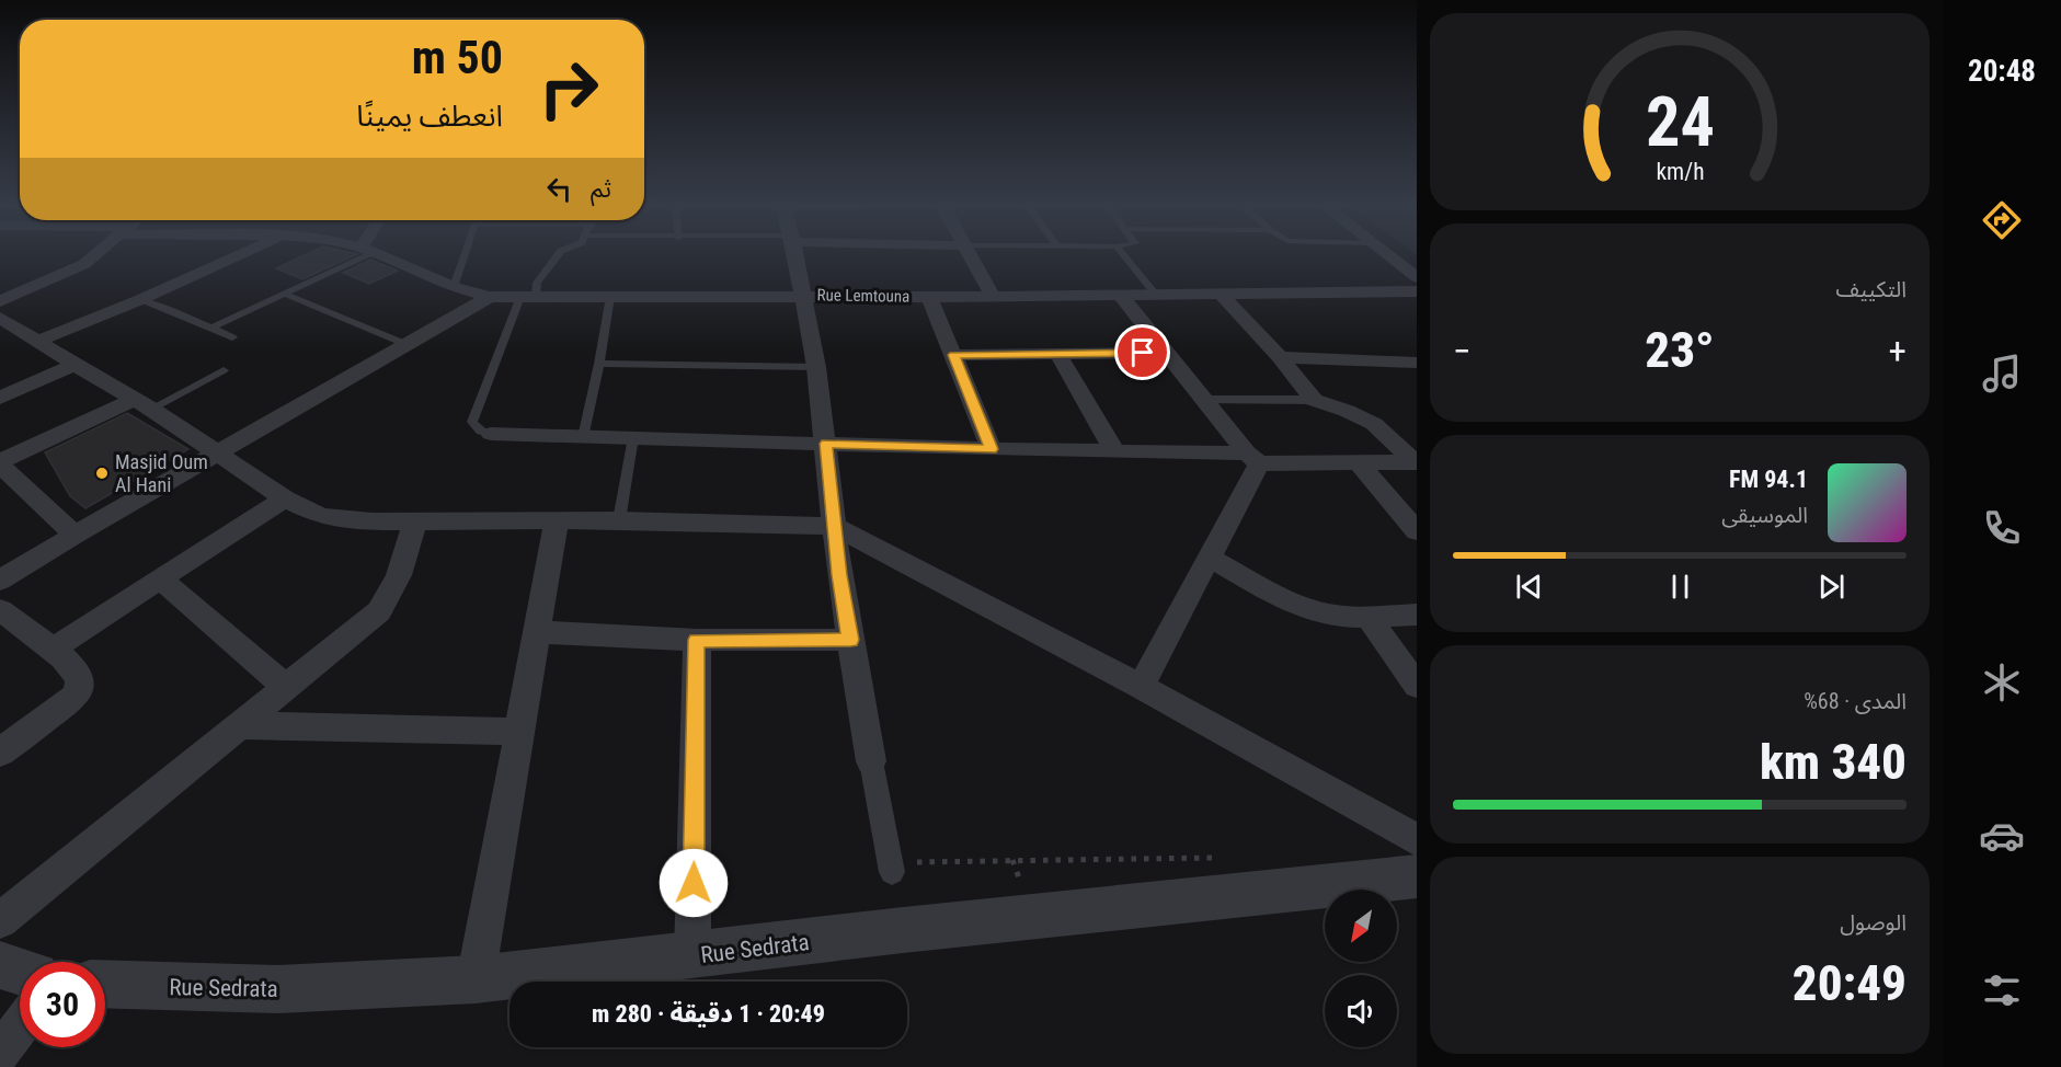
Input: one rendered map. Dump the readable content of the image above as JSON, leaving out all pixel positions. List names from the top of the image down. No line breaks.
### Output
{"streets":{"street":["Rue Lemtouna","Rue Sedrata"]},"places":["Masjid Oum Al Hani"],"north":"bottom left","page":{"tabs":"20:48","turn":["50 m","انعطف يمينًا"],"then":"ثم","tile":["التكييف",["المدى · 68%","340 km"],["الوصول","20:49"]],"heat":["−","23°","+"],"song":["94.1 FM","الموسيقى"],"limit":"30","trip":"20:49 · 1 دقيقة · 280 m","gauge":["24","km/h"]}}
